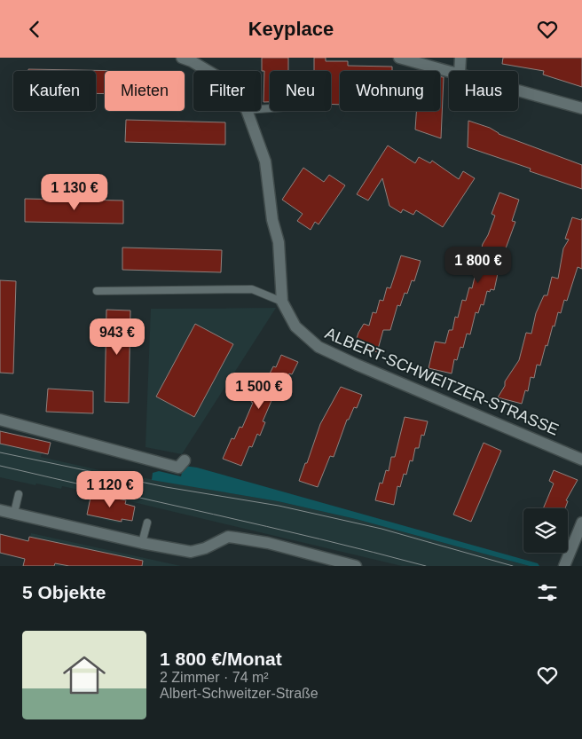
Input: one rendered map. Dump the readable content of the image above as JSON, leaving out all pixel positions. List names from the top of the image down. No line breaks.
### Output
{"streets":{"street":["ALBERT-SCHWEITZER-STRASSE"]},"page":{"header":"Keyplace","chip":["Kaufen","Mieten","Filter","Neu","Wohnung","Haus"],"price":["1 130 €","1 800 €","943 €","1 500 €","1 120 €"],"heading":"5 Objekte","list":[{"name":"1 800 €/Monat","note":"2 Zimmer · 74 m² · Albert-Schweitzer-Straße"}]}}
